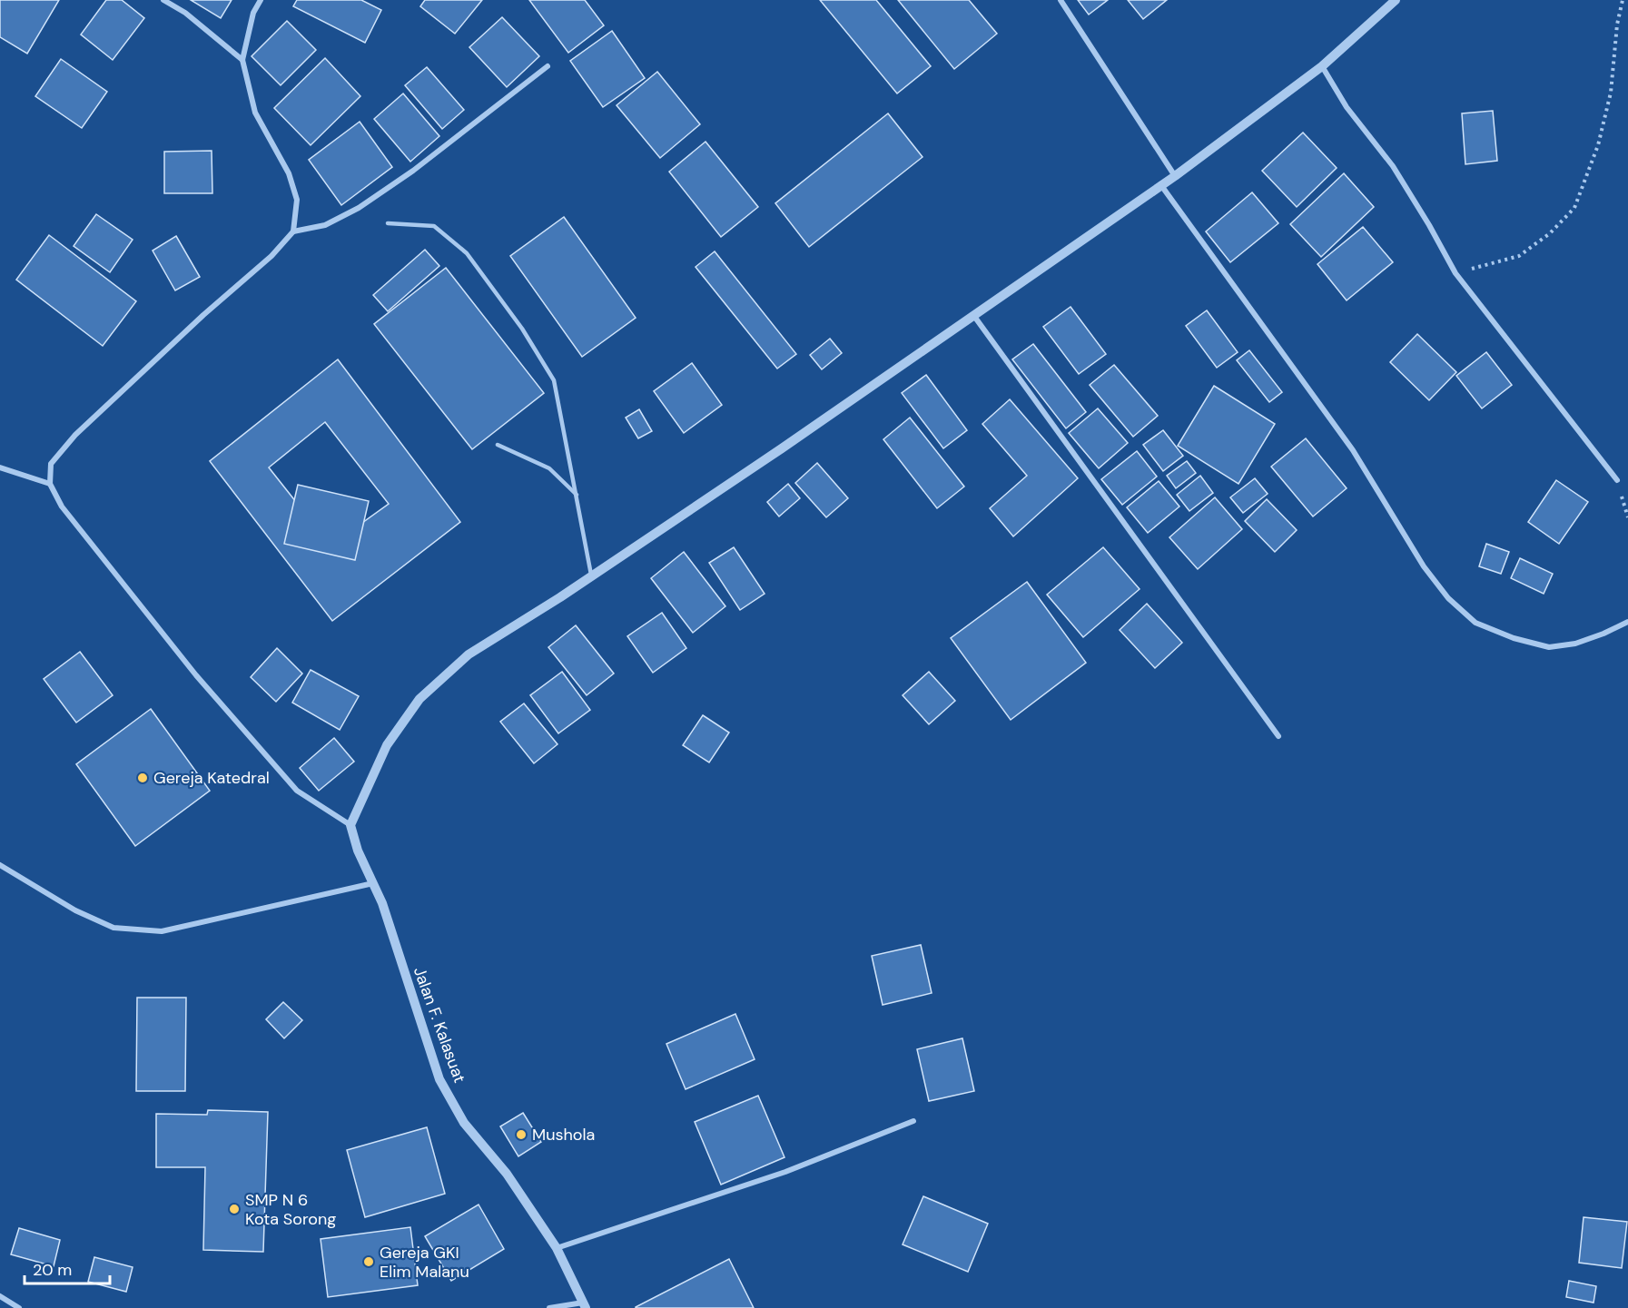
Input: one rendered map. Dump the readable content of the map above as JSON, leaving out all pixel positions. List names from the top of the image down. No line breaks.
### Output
{"streets":{"street":["Jalan F. Kalasuat"]},"places":["Gereja Katedral","Mushola","SMP N 6 Kota Sorong","Gereja GKI Elim Malanu"],"scale_bar":"20 m"}
